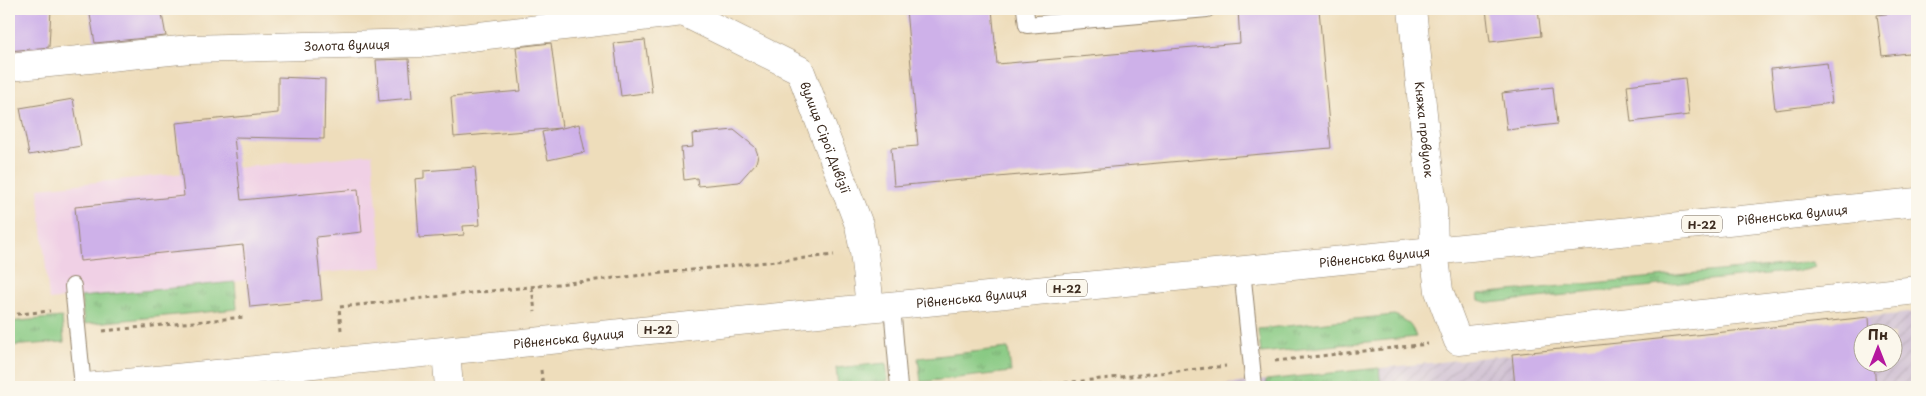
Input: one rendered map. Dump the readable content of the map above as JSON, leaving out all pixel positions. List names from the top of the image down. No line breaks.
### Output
{"streets":{"street":["Золота вулиця","Княжа провулок","вулиця Сірої Дивізії","Рівненська вулиця","Н-22"]},"crossings":[["Золота вулиця","вулиця Сірої Дивізії"],["Княжа провулок","Рівненська вулиця"],["вулиця Сірої Дивізії","Рівненська вулиця"]],"north":"top"}
